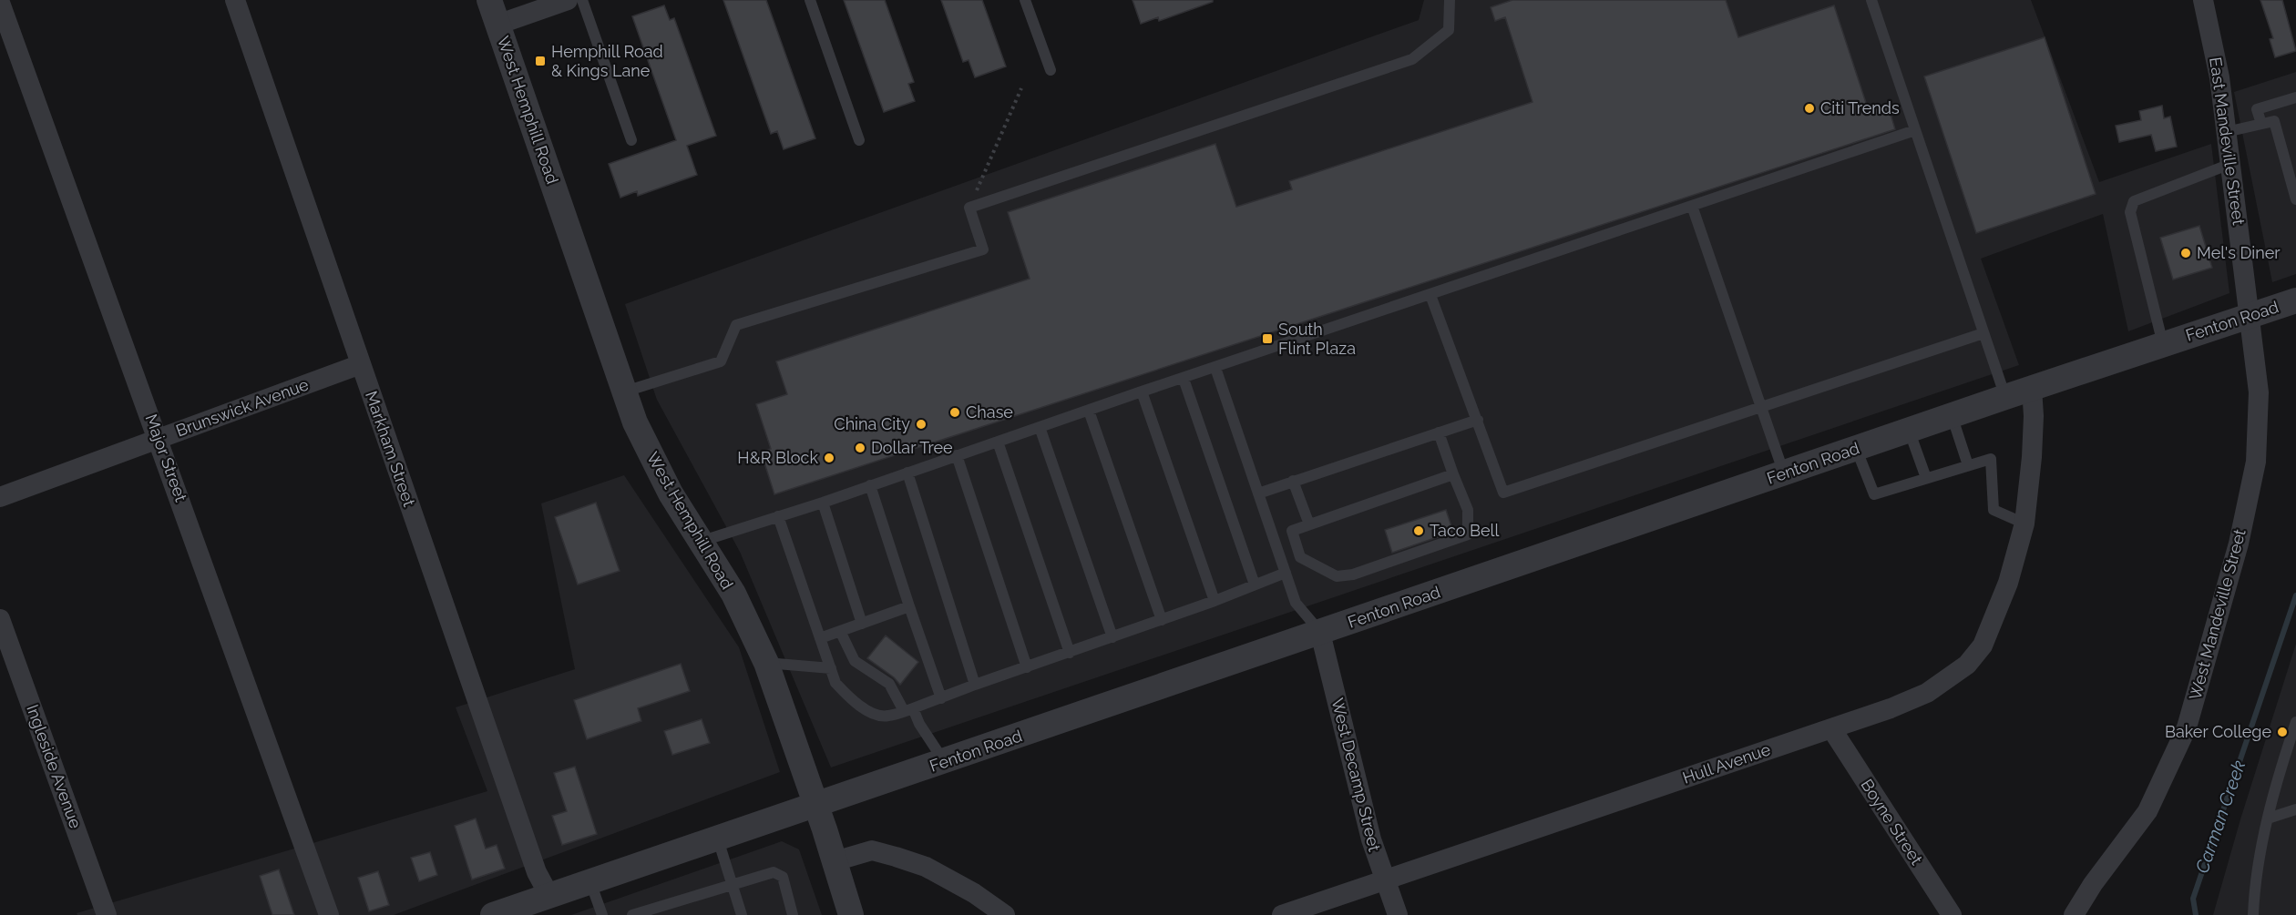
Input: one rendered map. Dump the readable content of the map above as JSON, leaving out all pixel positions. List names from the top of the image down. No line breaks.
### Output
{"streets":{"street":["West Hemphill Road","East Mandeville Street","Fenton Road","Brunswick Avenue","Markham Street","Major Street","West Mandeville Street","Hull Avenue","Ingleside Avenue","West Decamp Street","Boyne Street"]},"crossings":[["West Hemphill Road","Fenton Road"],["East Mandeville Street","Fenton Road"],["East Mandeville Street","West Mandeville Street"],["Fenton Road","Markham Street"],["Fenton Road","West Mandeville Street"],["Fenton Road","Hull Avenue"],["Fenton Road","West Decamp Street"],["Brunswick Avenue","Markham Street"],["Brunswick Avenue","Major Street"],["Hull Avenue","West Decamp Street"],["Hull Avenue","Boyne Street"]],"water":["Carman Creek"],"places":{"transit":["Hemphill Road & Kings Lane","South Flint Plaza"],"other":["Citi Trends","Mel's Diner","Chase","China City","Dollar Tree","H&R Block","Taco Bell","Baker College"]}}
